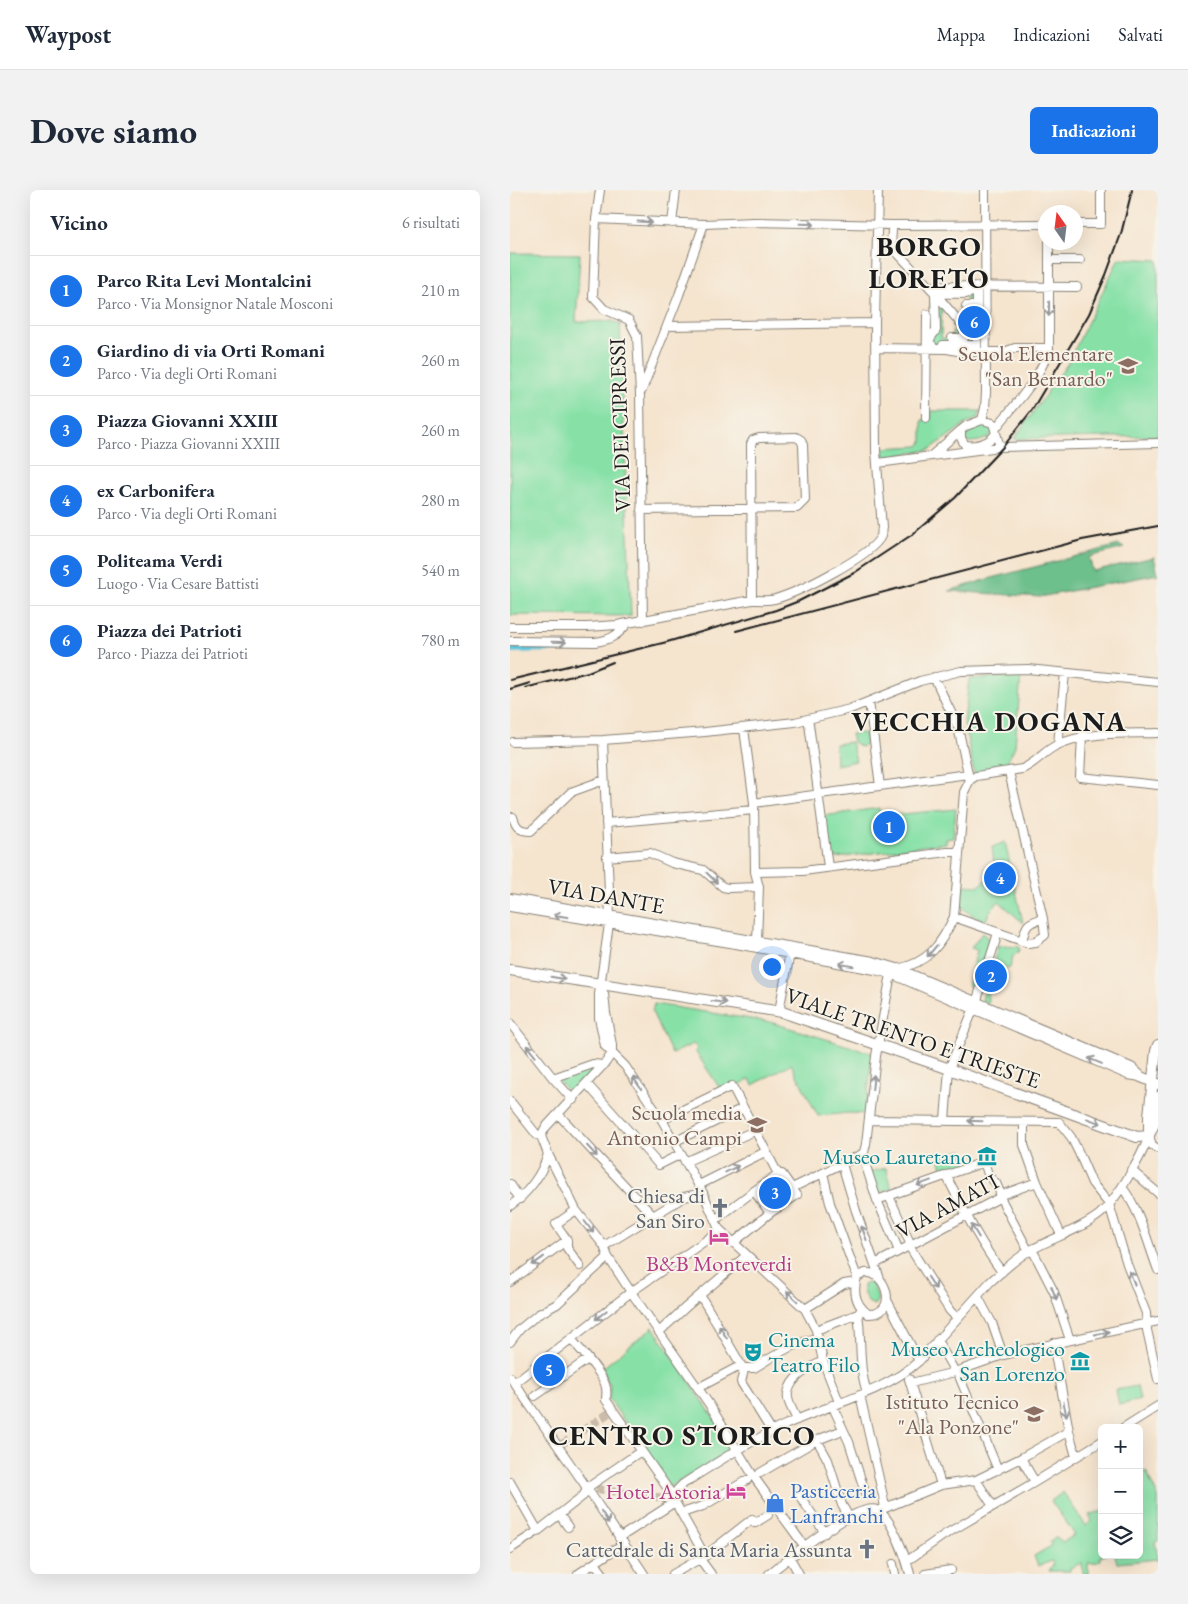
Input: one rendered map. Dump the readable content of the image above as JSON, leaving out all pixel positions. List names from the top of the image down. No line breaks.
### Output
{"streets":{"main road":["VIA DANTE","VIALE TRENTO E TRIESTE"],"street":["VIA DEI CIPRESSI","VIA AMATI"]},"districts":["BORGO LORETO","VECCHIA DOGANA","CENTRO STORICO"],"places":{"school or university":["Scuola Elementare \"San Bernardo\"","Scuola media Antonio Campi","Istituto Tecnico \"Ala Ponzone\""],"museum":["Museo Lauretano","Museo Archeologico San Lorenzo"],"church":["Chiesa di San Siro","Cattedrale di Santa Maria Assunta"],"hotel":["B&B Monteverdi","Hotel Astoria"],"theatre":["Cinema Teatro Filo"],"shop":["Pasticceria Lanfranchi"]},"north":"top","page":{"header":"Waypost","nav":["Mappa","Indicazioni","Salvati"],"buttons":"Indicazioni","title":"Dove siamo","heading":["Vicino","6 risultati"],"list":[{"mark":"1","name":"Parco Rita Levi Montalcini","note":"Parco · Via Monsignor Natale Mosconi","value":"210 m"},{"mark":"2","name":"Giardino di via Orti Romani","note":"Parco · Via degli Orti Romani","value":"260 m"},{"mark":"3","name":"Piazza Giovanni XXIII","note":"Parco · Piazza Giovanni XXIII","value":"260 m"},{"mark":"4","name":"ex Carbonifera","note":"Parco · Via degli Orti Romani","value":"280 m"},{"mark":"5","name":"Politeama Verdi","note":"Luogo · Via Cesare Battisti","value":"540 m"},{"mark":"6","name":"Piazza dei Patrioti","note":"Parco · Piazza dei Patrioti","value":"780 m"}],"pins":["6","1","4","2","3","5"],"map_buttons":["+","−"]}}
